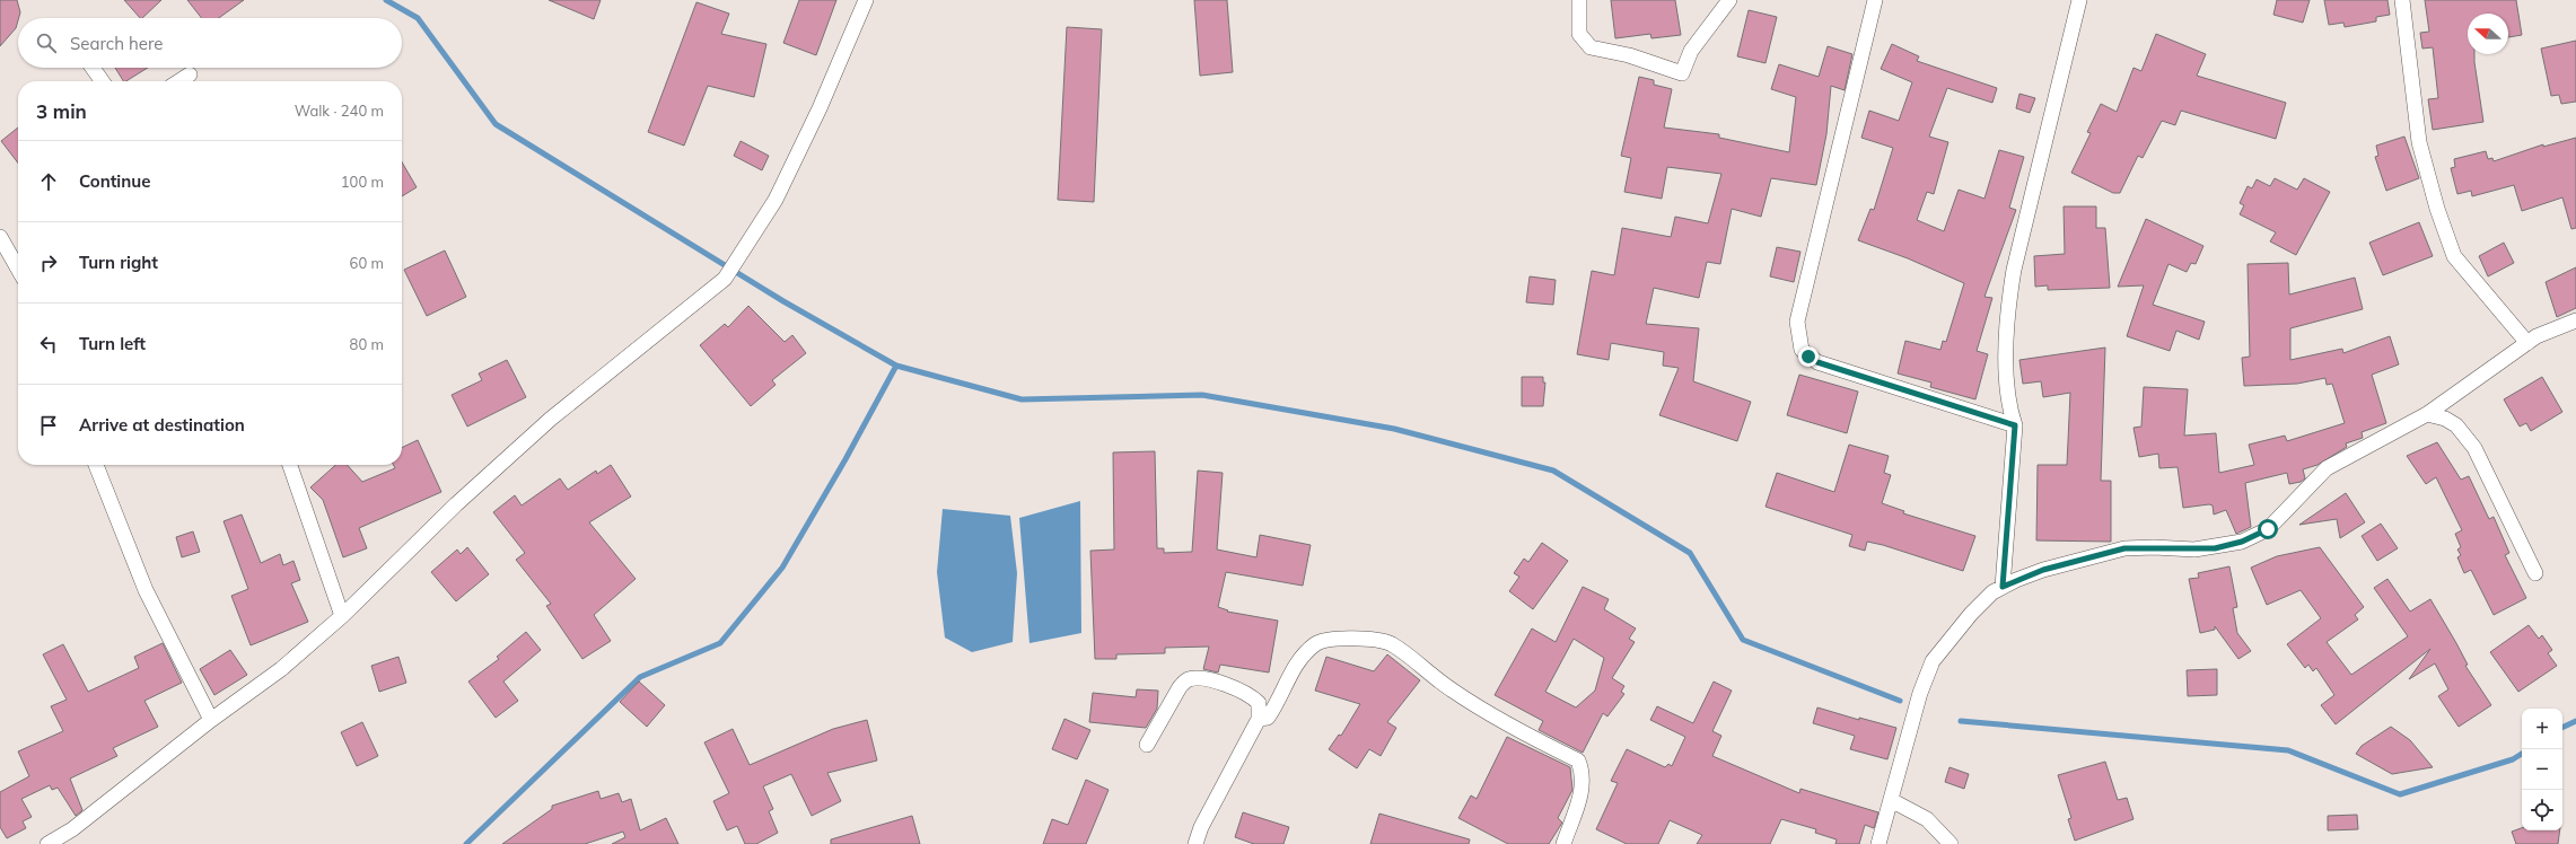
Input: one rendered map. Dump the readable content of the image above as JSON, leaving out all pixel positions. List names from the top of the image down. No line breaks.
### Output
{"north":"left","page":{"search":"Search here","heading":["3 min","Walk · 240 m"],"list":[["Continue","100 m"],["Turn right","60 m"],["Turn left","80 m"],"Arrive at destination"],"map_buttons":["+","−"]}}
